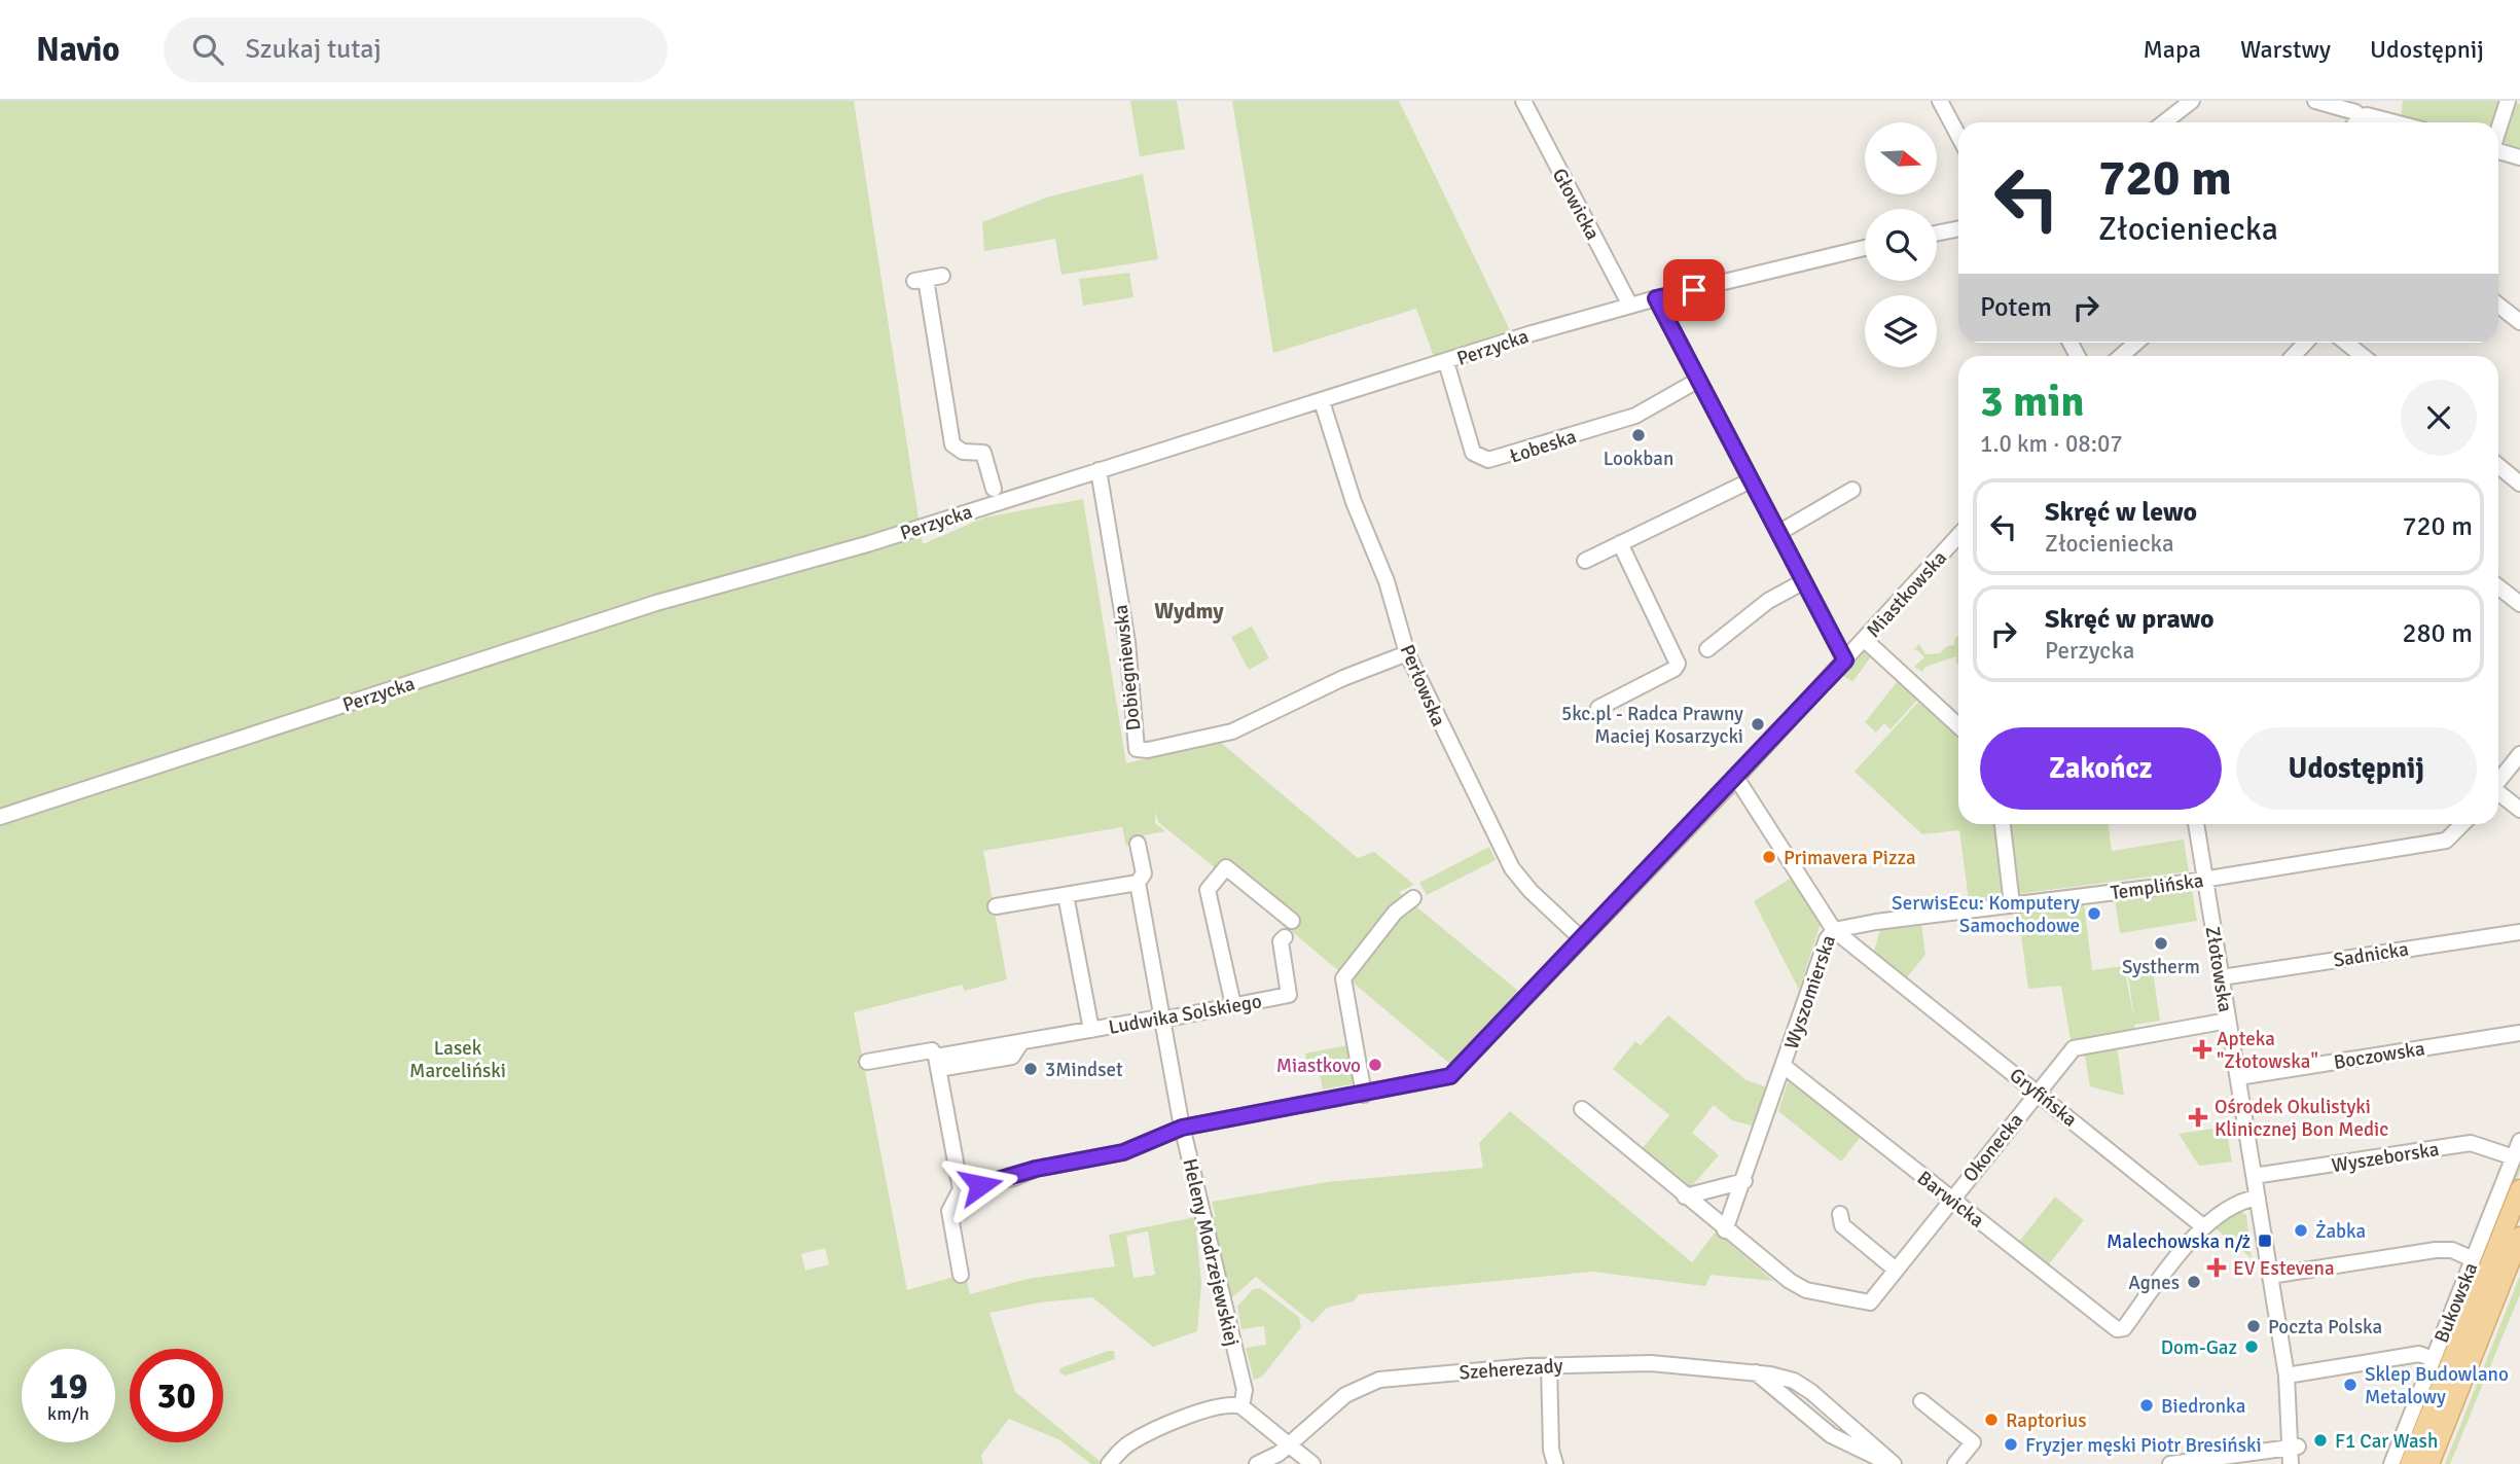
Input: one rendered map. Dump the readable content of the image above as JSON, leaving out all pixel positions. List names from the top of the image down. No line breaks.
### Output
{"streets":{"main road":["Bukowska"],"street":["Głowicka","Perzycka","Łobeska","Miastkowska","Dobiegniewska","Perłowska","Templińska","Sadnicka","Złotowska","Wyszomierska","Ludwika Solskiego","Boczowska","Gryfińska","Okonecka","Wyszeborska","Barwicka","Heleny Modrzejewskiej","Szeherezady"]},"crossings":[["Głowicka","Perzycka"],["Perzycka","Łobeska"],["Perzycka","Dobiegniewska"],["Perzycka","Perłowska"],["Miastkowska","Perłowska"],["Miastkowska","Wyszomierska"],["Miastkowska","Heleny Modrzejewskiej"],["Dobiegniewska","Perłowska"],["Templińska","Złotowska"],["Templińska","Wyszomierska"],["Templińska","Gryfińska"],["Sadnicka","Złotowska"],["Złotowska","Boczowska"],["Złotowska","Okonecka"],["Złotowska","Wyszeborska"],["Wyszomierska","Gryfińska"],["Wyszomierska","Okonecka"],["Wyszomierska","Barwicka"],["Ludwika Solskiego","Heleny Modrzejewskiej"],["Gryfińska","Okonecka"],["Gryfińska","Barwicka"],["Okonecka","Barwicka"],["Wyszeborska","Bukowska"]],"districts":["Wydmy"],"parks":["Lasek Marceliński"],"places":{"other":["Lookban","5kc.pl - Radca Prawny Maciej Kosarzycki","Primavera Pizza","SerwisEcu: Komputery Samochodowe","Systherm","Miastkovo","3Mindset","Żabka","Agnes","Poczta Polska","Dom-Gaz","Sklep Budowlano Metalowy","Biedronka","Raptorius","F1 Car Wash","Fryzjer męski Piotr Bresiński"],"health":["Apteka \"Złotowska\"","Ośrodek Okulistyki Klinicznej Bon Medic","EV Estevena"],"transit":["Malechowska n/ż"]},"north":"right","page":{"header":"Navio","search":"Szukaj tutaj","nav":["Mapa","Warstwy","Udostępnij"],"turn":["720 m","Złocieniecka"],"then":"Potem","heading":["3 min","1.0 km · 08:07"],"list":[{"name":"Skręć w lewo","note":"Złocieniecka","value":"720 m"},{"name":"Skręć w prawo","note":"Perzycka","value":"280 m"}],"buttons":["Zakończ","Udostępnij"],"speed":"19 km/h","limit":"30"}}
